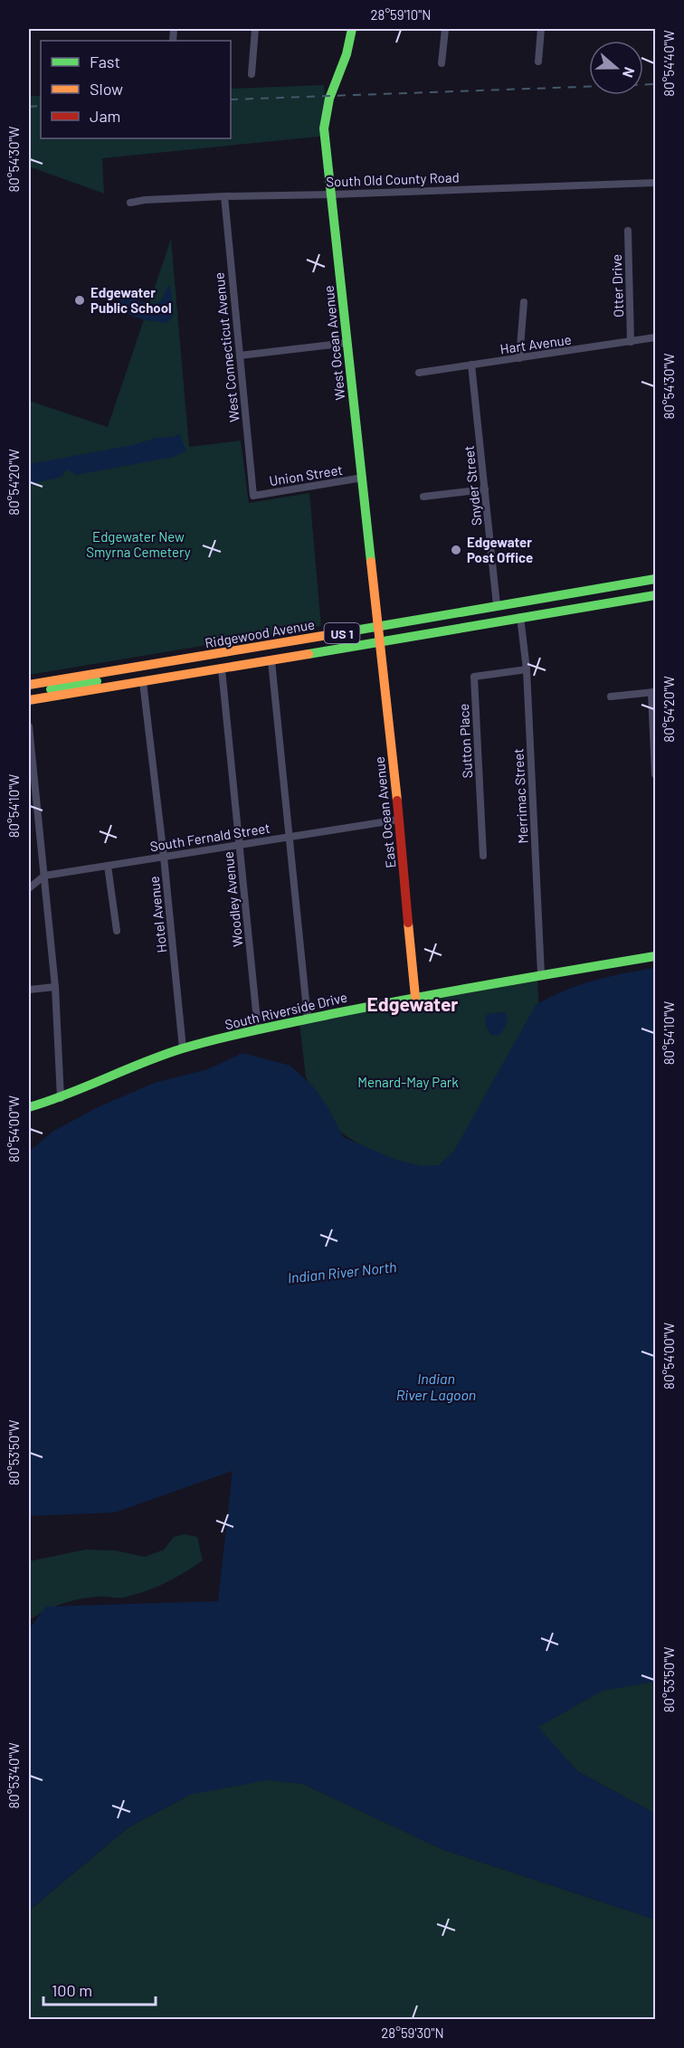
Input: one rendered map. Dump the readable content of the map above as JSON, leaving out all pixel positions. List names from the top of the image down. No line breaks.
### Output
{"streets":{"street":["South Old County Road","Otter Drive","West Ocean Avenue","Hart Avenue","West Connecticut Avenue","Union Street","Snyder Street","Ridgewood Avenue","US 1","Sutton Place","Merrimac Street","East Ocean Avenue","South Fernald Street","Woodley Avenue","Hotel Avenue","South Riverside Drive"]},"crossings":[["South Old County Road","West Ocean Avenue"],["South Old County Road","West Connecticut Avenue"],["Otter Drive","Hart Avenue"],["West Ocean Avenue","Union Street"],["West Ocean Avenue","Ridgewood Avenue"],["West Ocean Avenue","East Ocean Avenue"],["Hart Avenue","Snyder Street"],["West Connecticut Avenue","Union Street"],["Snyder Street","Ridgewood Avenue"],["Ridgewood Avenue","East Ocean Avenue"],["US 1","Merrimac Street"],["US 1","East Ocean Avenue"],["US 1","Woodley Avenue"],["US 1","Hotel Avenue"],["Sutton Place","Merrimac Street"],["Merrimac Street","South Riverside Drive"],["East Ocean Avenue","South Fernald Street"],["East Ocean Avenue","South Riverside Drive"],["South Fernald Street","Woodley Avenue"],["South Fernald Street","Hotel Avenue"],["Woodley Avenue","South Riverside Drive"],["Hotel Avenue","South Riverside Drive"]],"districts":["Edgewater"],"water":["Indian River North","Indian River Lagoon"],"parks":["Edgewater New Smyrna Cemetery","Menard-May Park"],"places":["Edgewater Public School","Edgewater Post Office"],"legend":["Fast","Slow","Jam"],"scale_bar":"100 m","north":"right","coordinates":["28°59'10\"N","80°54'40\"W","80°54'30\"W","80°54'20\"W","80°54'10\"W","80°54'00\"W","80°53'50\"W","80°53'40\"W","28°59'30\"N"]}
